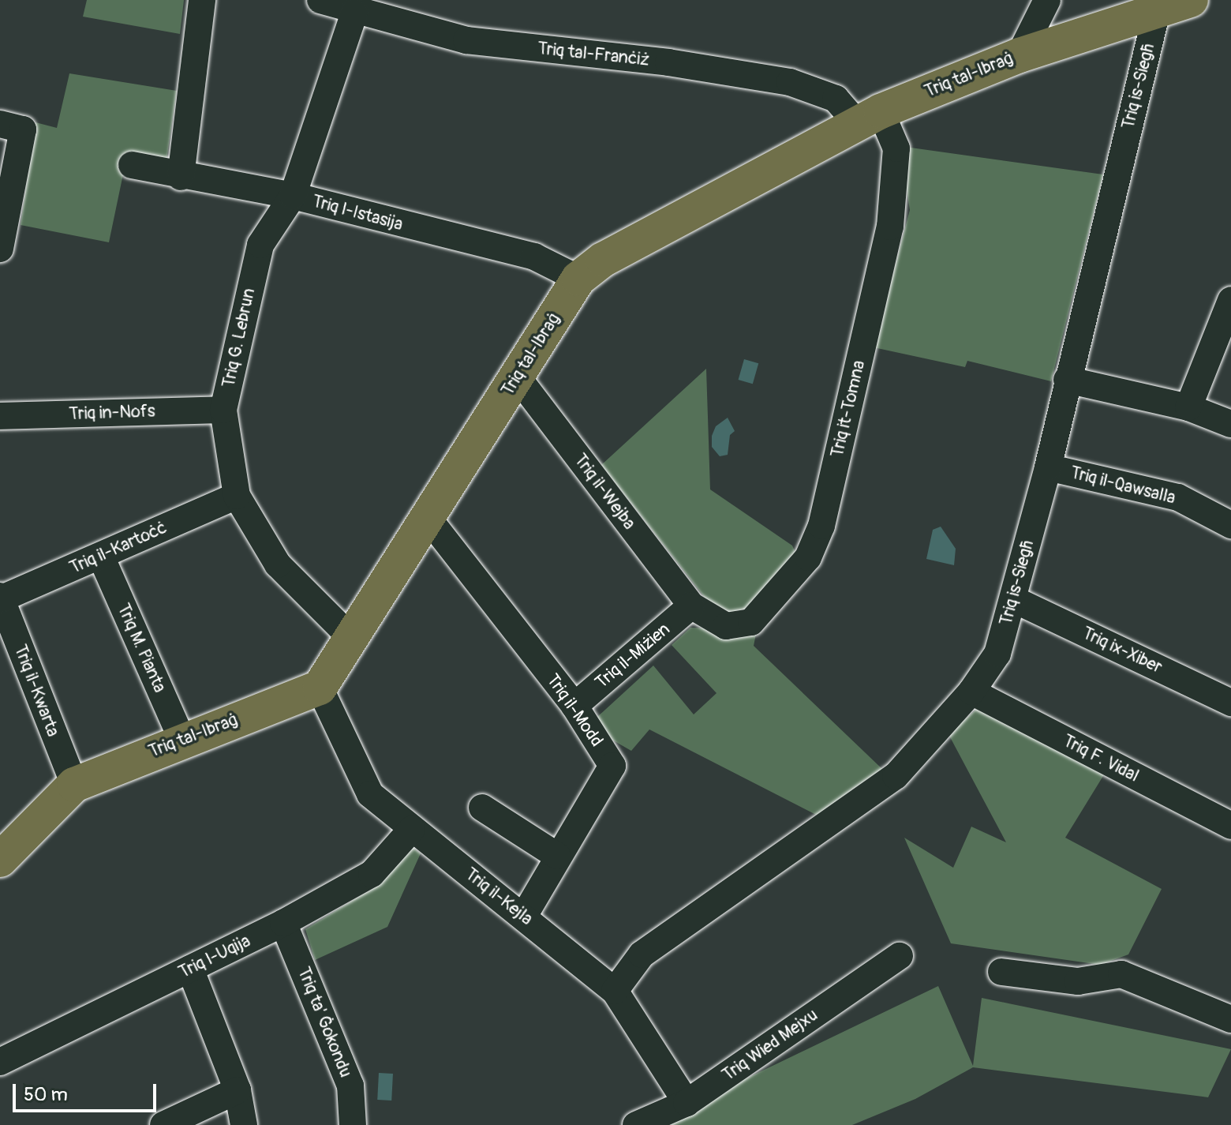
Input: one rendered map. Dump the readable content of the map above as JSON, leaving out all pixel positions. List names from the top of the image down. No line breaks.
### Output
{"streets":{"main road":["Triq tal-Ibraġ"],"street":["Triq tal-Franċiż","Triq is-Siegħ","Triq l-Istasija","Triq G. Lebrun","Triq it-Tomna","Triq in-Nofs","Triq il-Qawsalla","Triq il-Wejba","Triq il-Kartoċċ","Triq M. Pianta","Triq ix-Xiber","Triq il-Miżien","Triq il-Kwarta","Triq il-Modd","Triq F. Vidal","Triq il-Kejla","Triq l-Uqija","Triq ta' Ġokondu","Triq Wied Mejxu"]},"crossings":[["Triq tal-Franċiż","Triq tal-Ibraġ"],["Triq tal-Franċiż","Triq G. Lebrun"],["Triq tal-Franċiż","Triq it-Tomna"],["Triq tal-Ibraġ","Triq is-Siegħ"],["Triq tal-Ibraġ","Triq l-Istasija"],["Triq tal-Ibraġ","Triq G. Lebrun"],["Triq tal-Ibraġ","Triq it-Tomna"],["Triq tal-Ibraġ","Triq il-Wejba"],["Triq tal-Ibraġ","Triq M. Pianta"],["Triq tal-Ibraġ","Triq il-Kwarta"],["Triq tal-Ibraġ","Triq il-Modd"],["Triq tal-Ibraġ","Triq il-Kejla"],["Triq is-Siegħ","Triq il-Qawsalla"],["Triq is-Siegħ","Triq ix-Xiber"],["Triq is-Siegħ","Triq F. Vidal"],["Triq is-Siegħ","Triq il-Kejla"],["Triq l-Istasija","Triq G. Lebrun"],["Triq G. Lebrun","Triq in-Nofs"],["Triq G. Lebrun","Triq il-Kartoċċ"],["Triq it-Tomna","Triq il-Wejba"],["Triq it-Tomna","Triq il-Miżien"],["Triq il-Wejba","Triq il-Miżien"],["Triq il-Kartoċċ","Triq M. Pianta"],["Triq il-Kartoċċ","Triq il-Kwarta"],["Triq il-Miżien","Triq il-Modd"],["Triq il-Modd","Triq il-Kejla"],["Triq il-Kejla","Triq l-Uqija"],["Triq il-Kejla","Triq Wied Mejxu"],["Triq l-Uqija","Triq ta' Ġokondu"]],"scale_bar":"50 m"}
